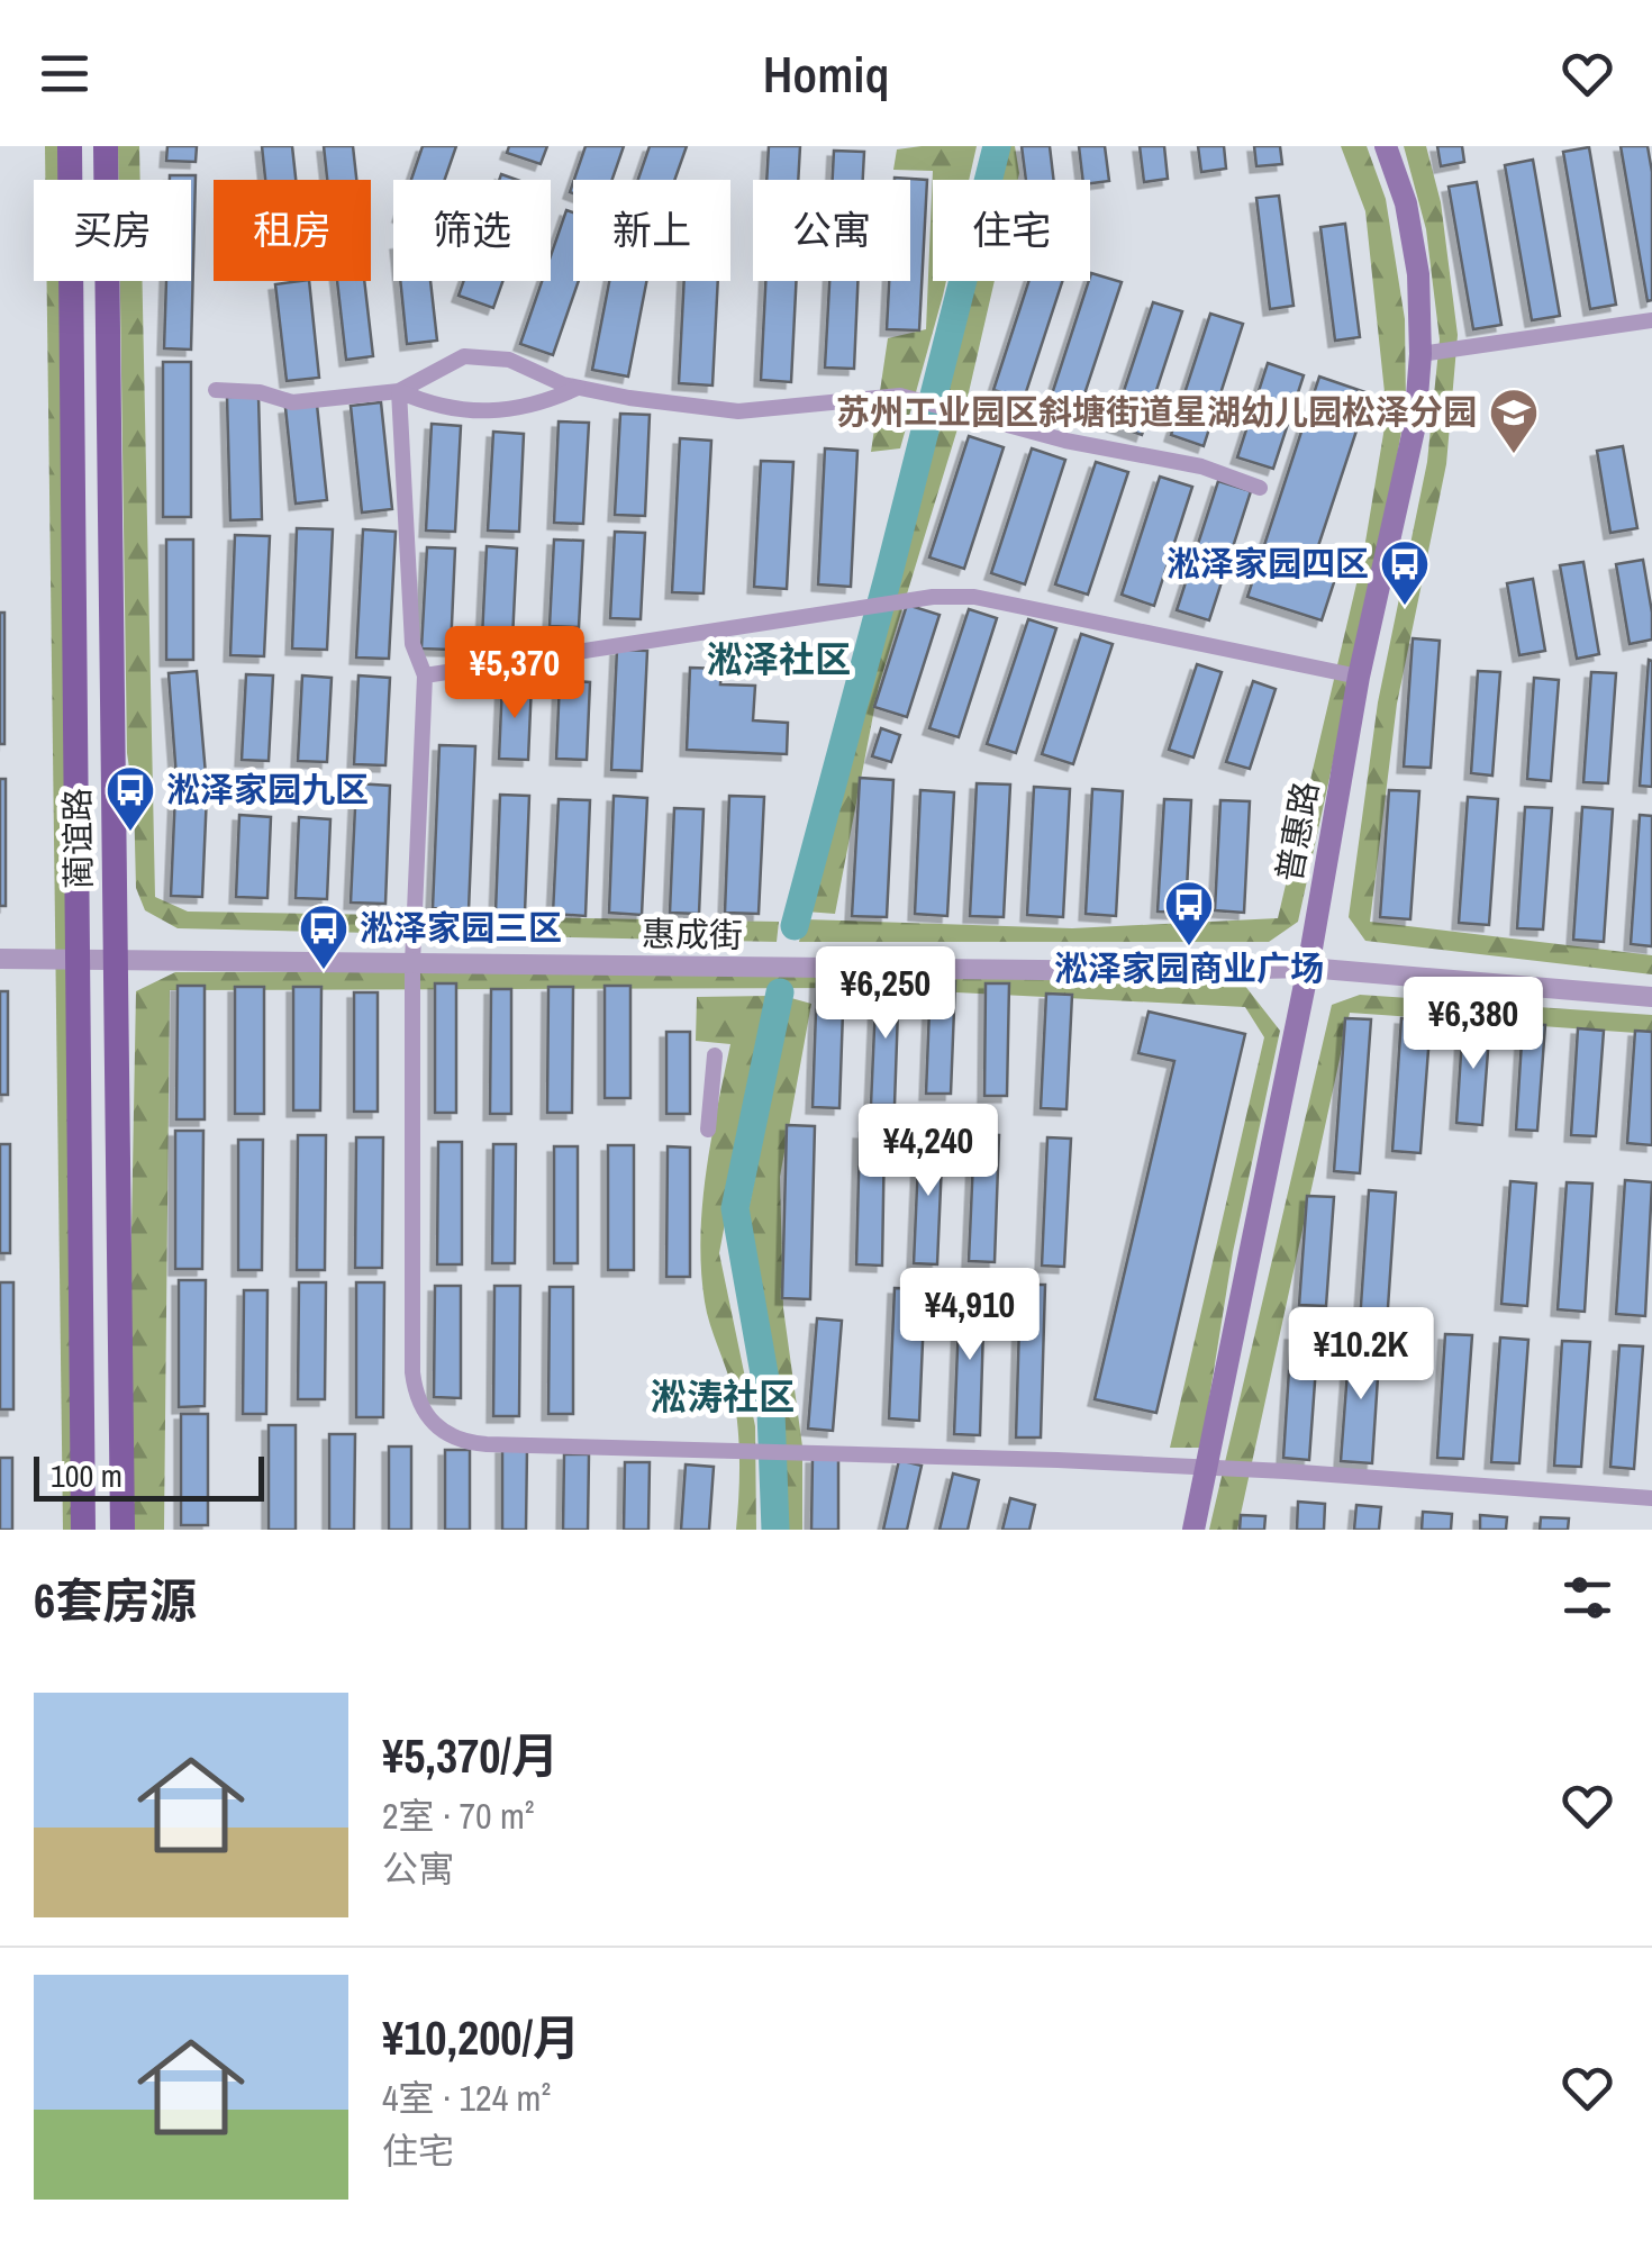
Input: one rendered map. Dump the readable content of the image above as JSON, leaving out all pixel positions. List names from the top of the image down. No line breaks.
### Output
{"streets":{"main road":["普惠路","蔺谊路"],"street":["惠成街"]},"crossings":[["普惠路","惠成街"],["蔺谊路","惠成街"]],"districts":["淞泽社区","淞涛社区"],"places":{"school or university":["苏州工业园区斜塘街道星湖幼儿园松泽分园"],"bus stop":["淞泽家园四区","淞泽家园九区","淞泽家园商业广场","淞泽家园三区"]},"scale_bar":"100 m","page":{"header":"Homiq","chip":["买房","租房","筛选","新上","公寓","住宅"],"price":["¥5,370","¥6,250","¥6,380","¥4,240","¥4,910","¥10.2K"],"scale":"100 m","heading":"6套房源","list":[{"name":"¥5,370/月","note":"2室 · 70 m² · 公寓"},{"name":"¥10,200/月","note":"4室 · 124 m² · 住宅"}]}}
